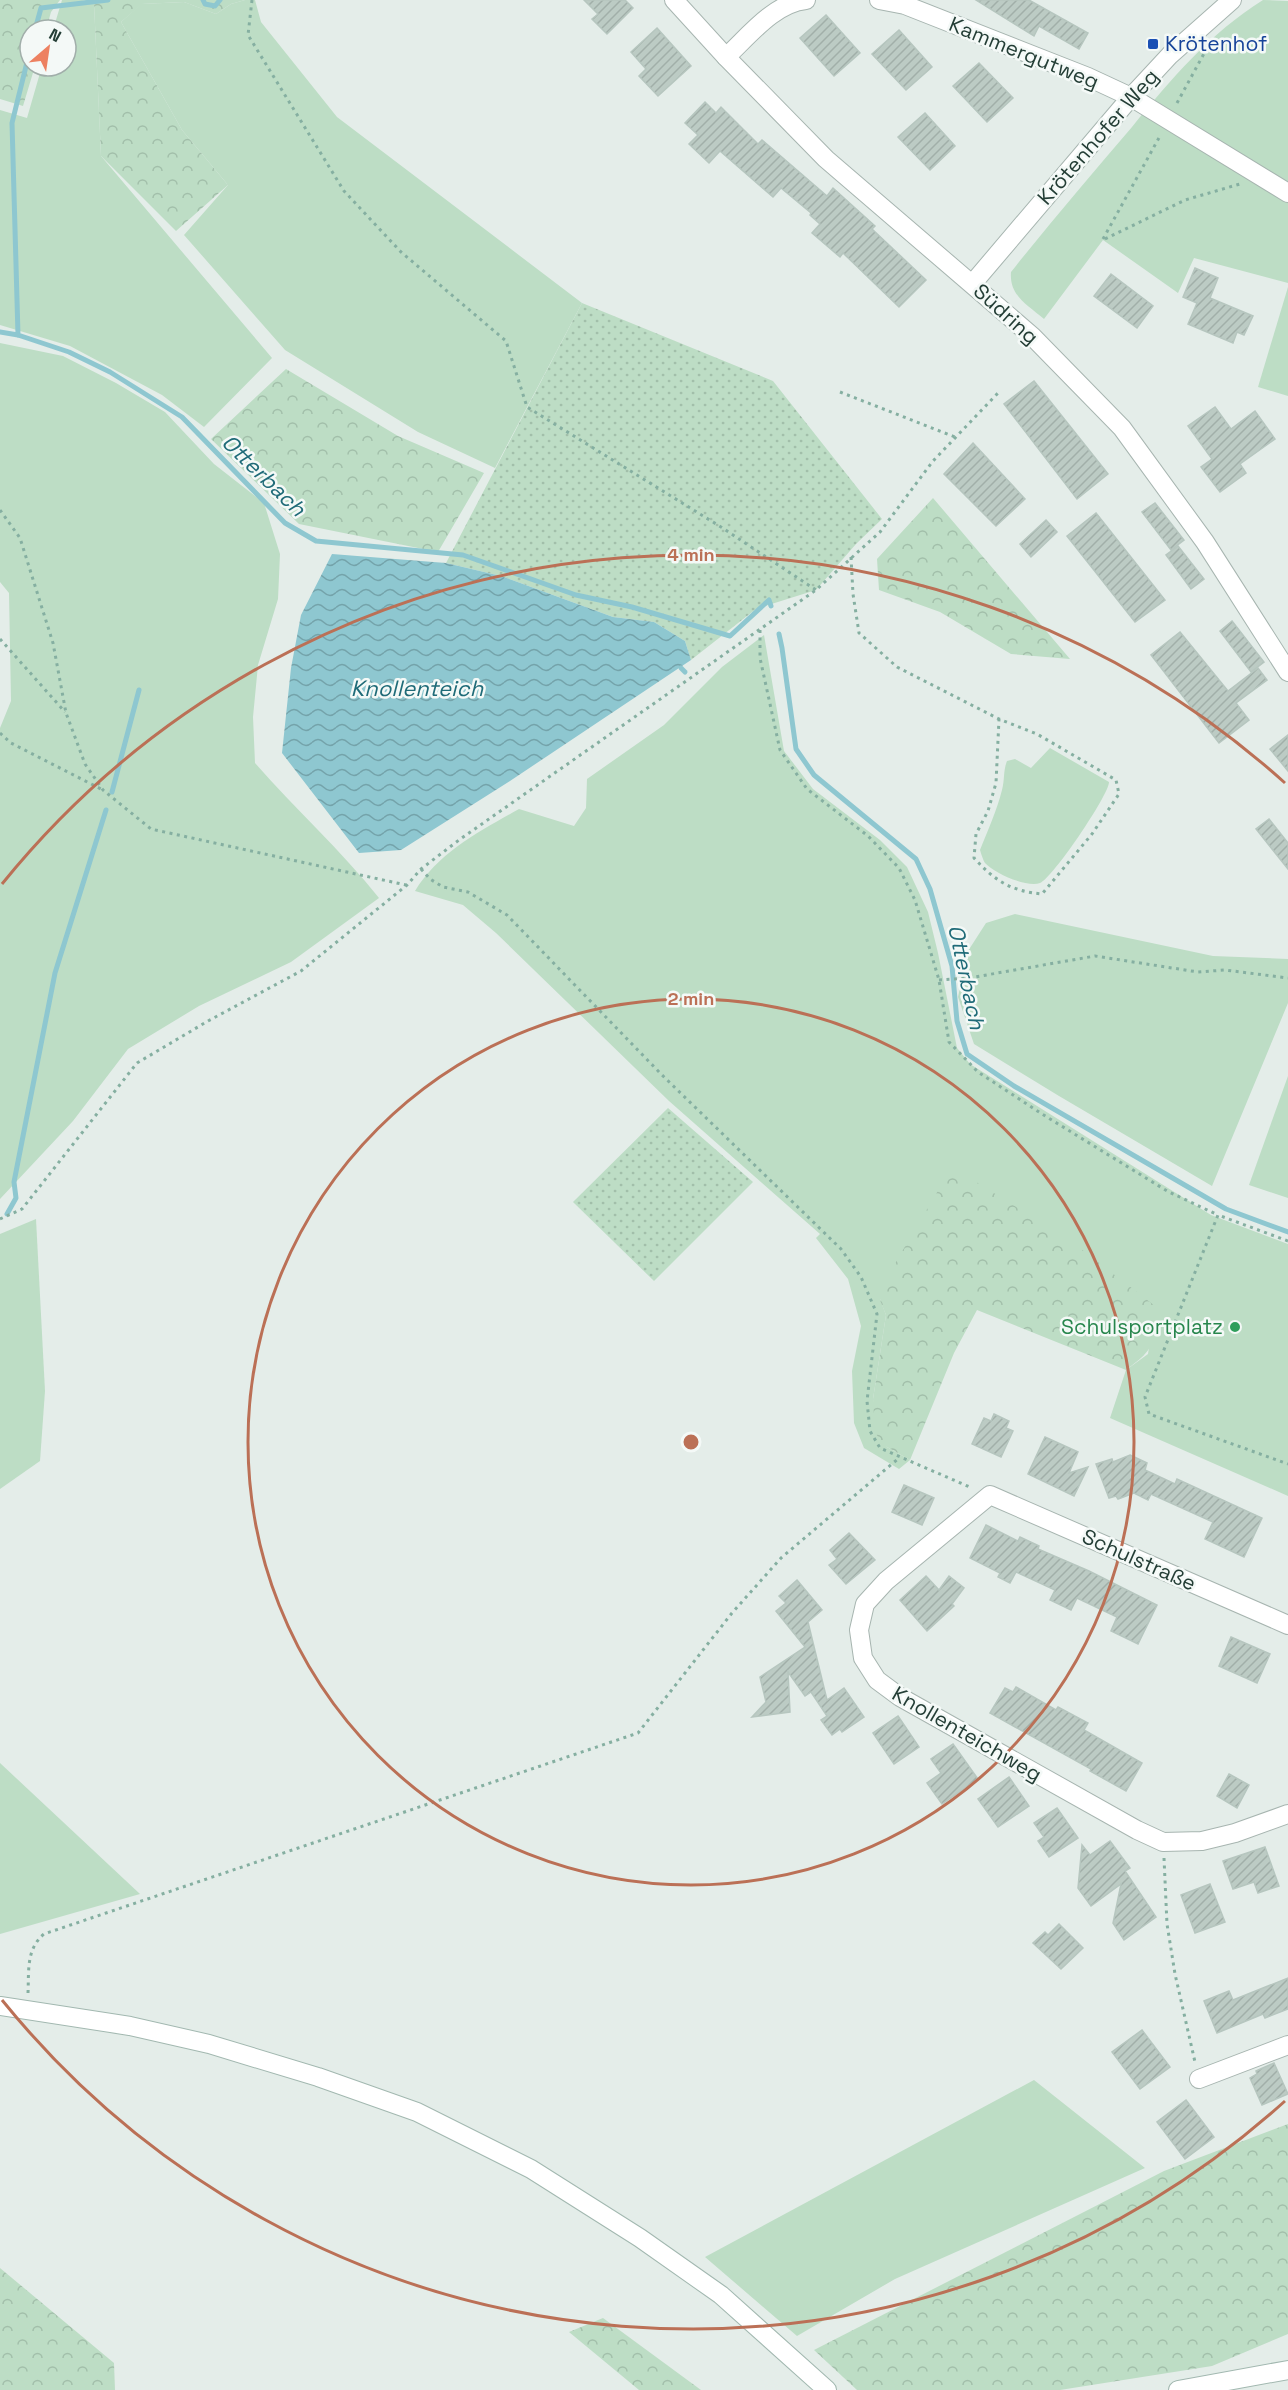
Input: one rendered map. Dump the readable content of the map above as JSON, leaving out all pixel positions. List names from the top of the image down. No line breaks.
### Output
{"streets":{"street":["Kammergutweg","Krötenhofer Weg","Südring","Schulstraße","Knollenteichweg"]},"crossings":[["Kammergutweg","Krötenhofer Weg"],["Krötenhofer Weg","Südring"],["Schulstraße","Knollenteichweg"]],"water":["Otterbach","Knollenteich"],"places":{"transit":["Krötenhof"],"other":["Schulsportplatz"]},"north":"top right","rings":["4 min","2 min"]}
